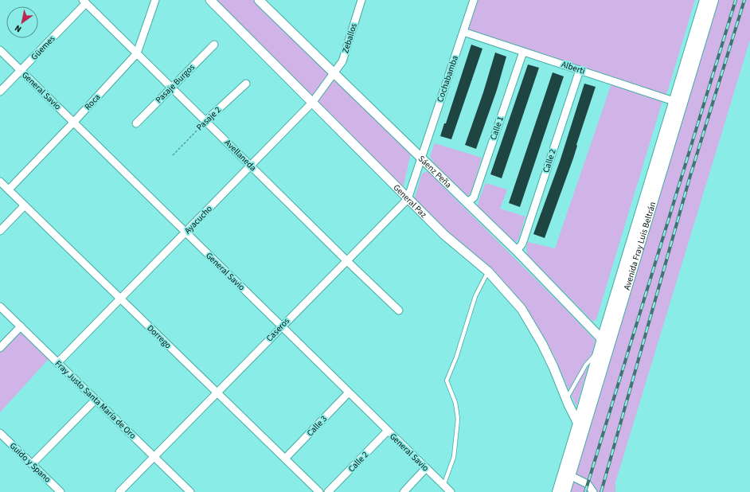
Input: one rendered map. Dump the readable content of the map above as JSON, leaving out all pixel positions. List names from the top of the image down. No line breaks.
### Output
{"streets":{"main road":["Avenida Fray Luis Beltrán"],"street":["Zeballos","Güemes","Alberti","Cochabamba","Pasaje Burgos","General Savio","Roca","Pasaje 2","Calle 1","Avellaneda","Calle 2","Sáenz Peña","General Paz","Ayacucho","Caseros","Dorrego","Fray Justo Santa María de Oro","Calle 3","Guido y Spano"]},"crossings":[["Zeballos","Sáenz Peña"],["Zeballos","Ayacucho"],["Güemes","General Savio"],["Güemes","Avellaneda"],["Alberti","Cochabamba"],["Alberti","Calle 1"],["Alberti","Calle 2"],["Alberti","Avenida Fray Luis Beltrán"],["Cochabamba","Sáenz Peña"],["Cochabamba","Caseros"],["Pasaje Burgos","Avellaneda"],["General Savio","Roca"],["General Savio","Calle 2"],["General Savio","Ayacucho"],["General Savio","Caseros"],["General Savio","Calle 3"],["Roca","Avellaneda"],["Roca","Dorrego"],["Pasaje 2","Avellaneda"],["Calle 1","Sáenz Peña"],["Avellaneda","Ayacucho"],["Avellaneda","Caseros"],["Calle 2","Sáenz Peña"],["Sáenz Peña","Ayacucho"],["Sáenz Peña","Avenida Fray Luis Beltrán"],["Sáenz Peña","Caseros"],["General Paz","Ayacucho"],["General Paz","Avenida Fray Luis Beltrán"],["General Paz","Caseros"],["Ayacucho","Dorrego"],["Ayacucho","Fray Justo Santa María de Oro"],["Caseros","Dorrego"],["Caseros","Fray Justo Santa María de Oro"],["Dorrego","Calle 3"]],"north":"bottom left"}
